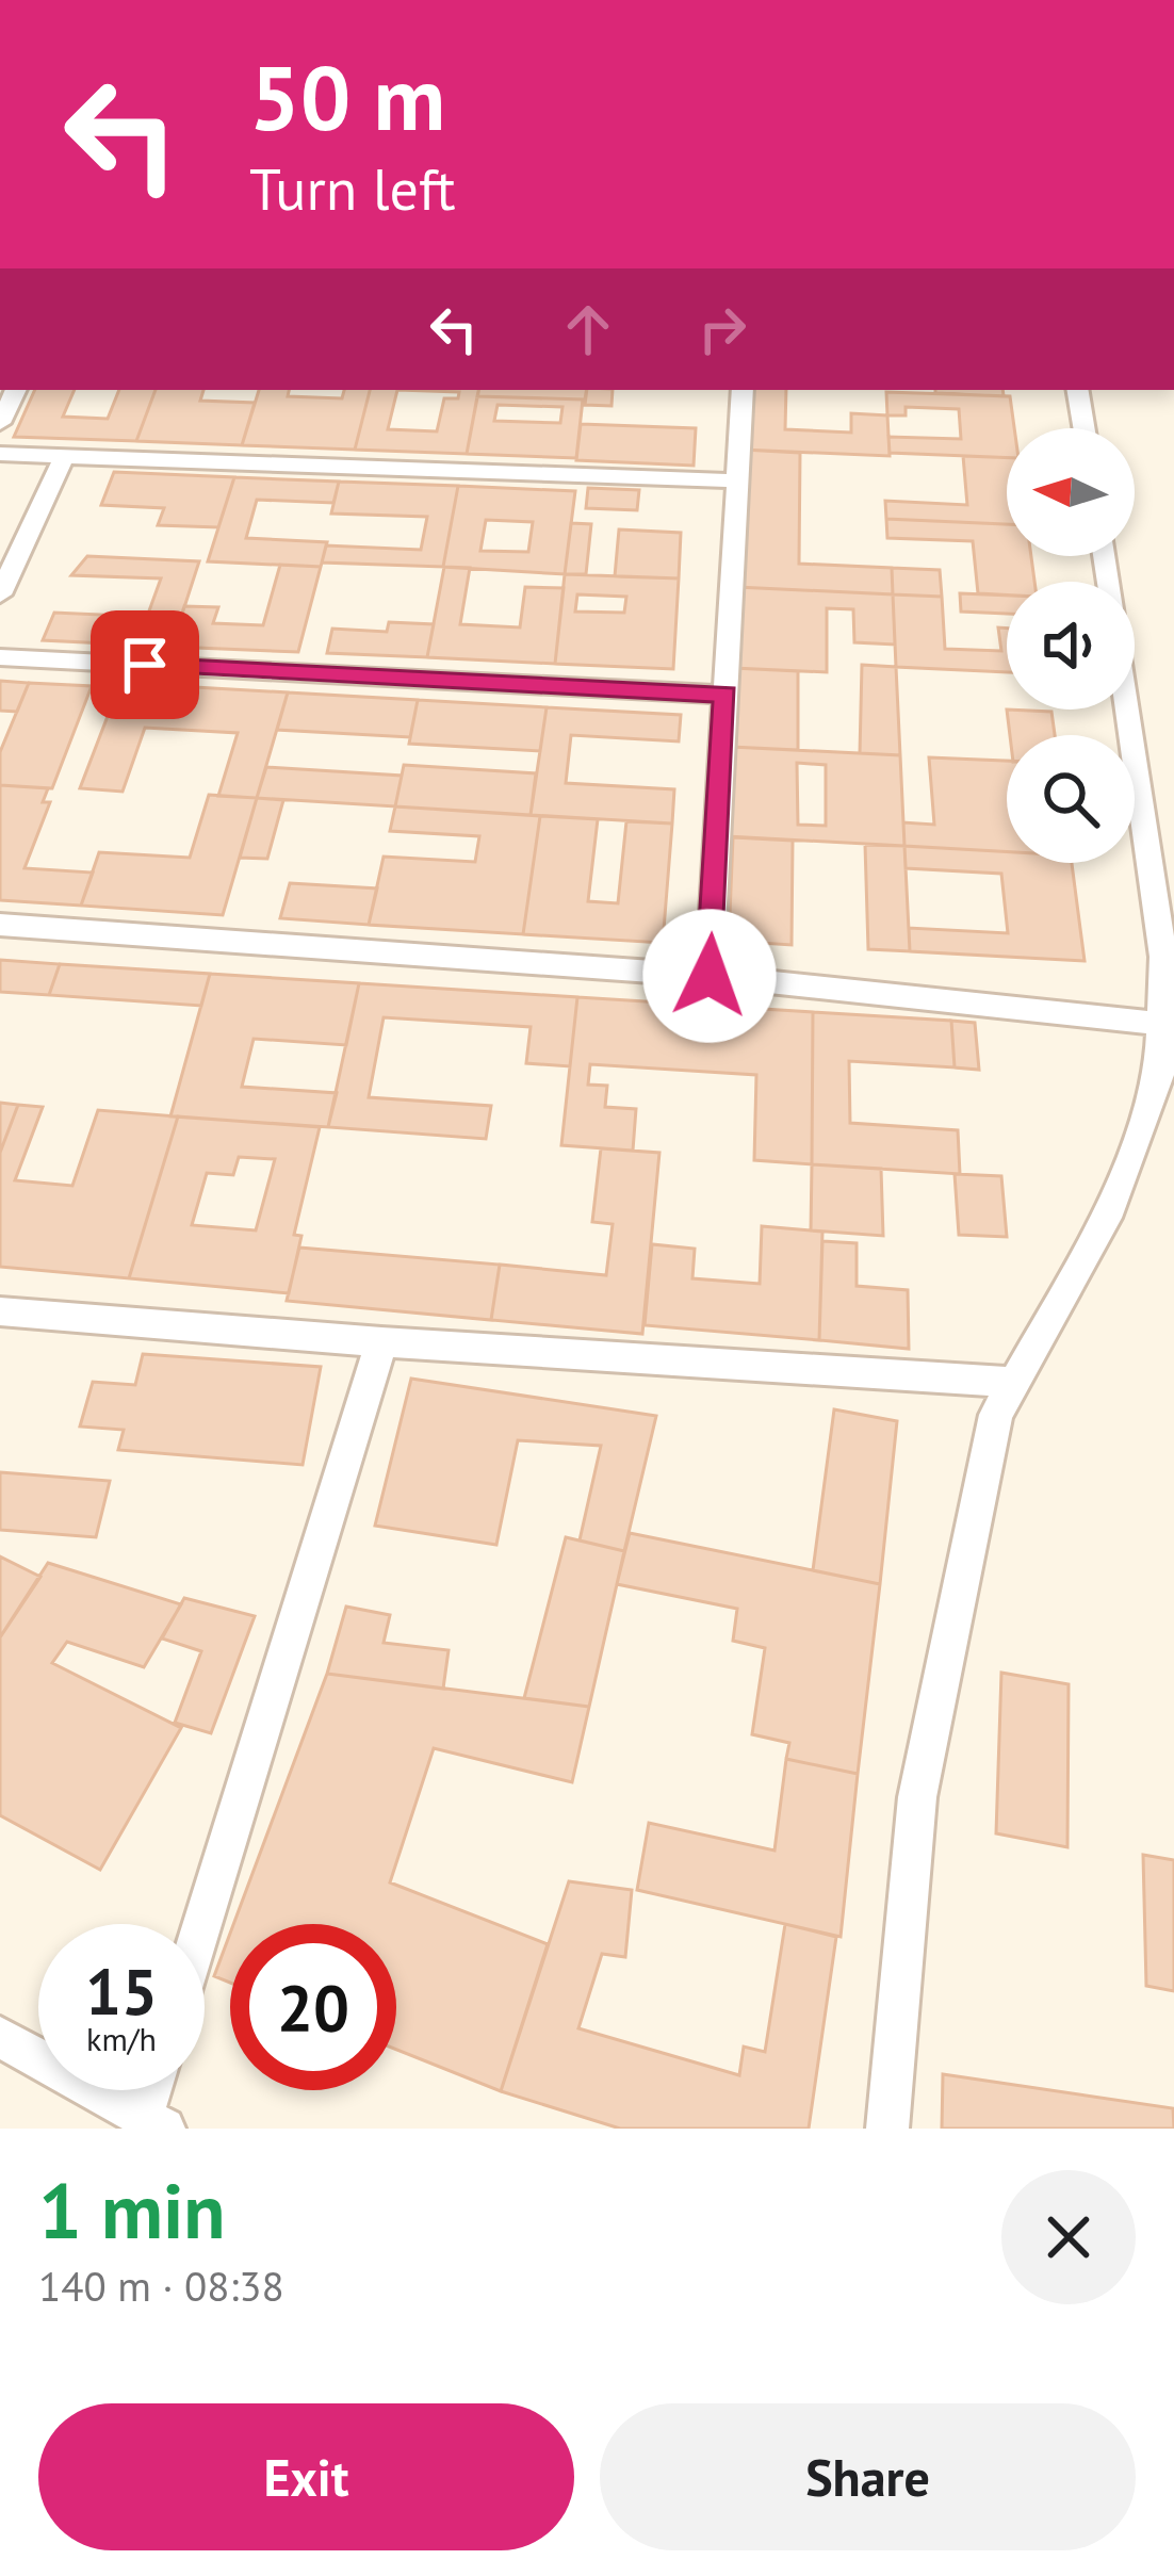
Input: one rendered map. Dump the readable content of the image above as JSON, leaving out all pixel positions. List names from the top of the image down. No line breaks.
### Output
{"north":"left","page":{"turn":["50 m","Turn left"],"speed":"15 km/h","limit":"20","heading":["1 min","140 m · 08:38"],"buttons":["Exit","Share"]}}
